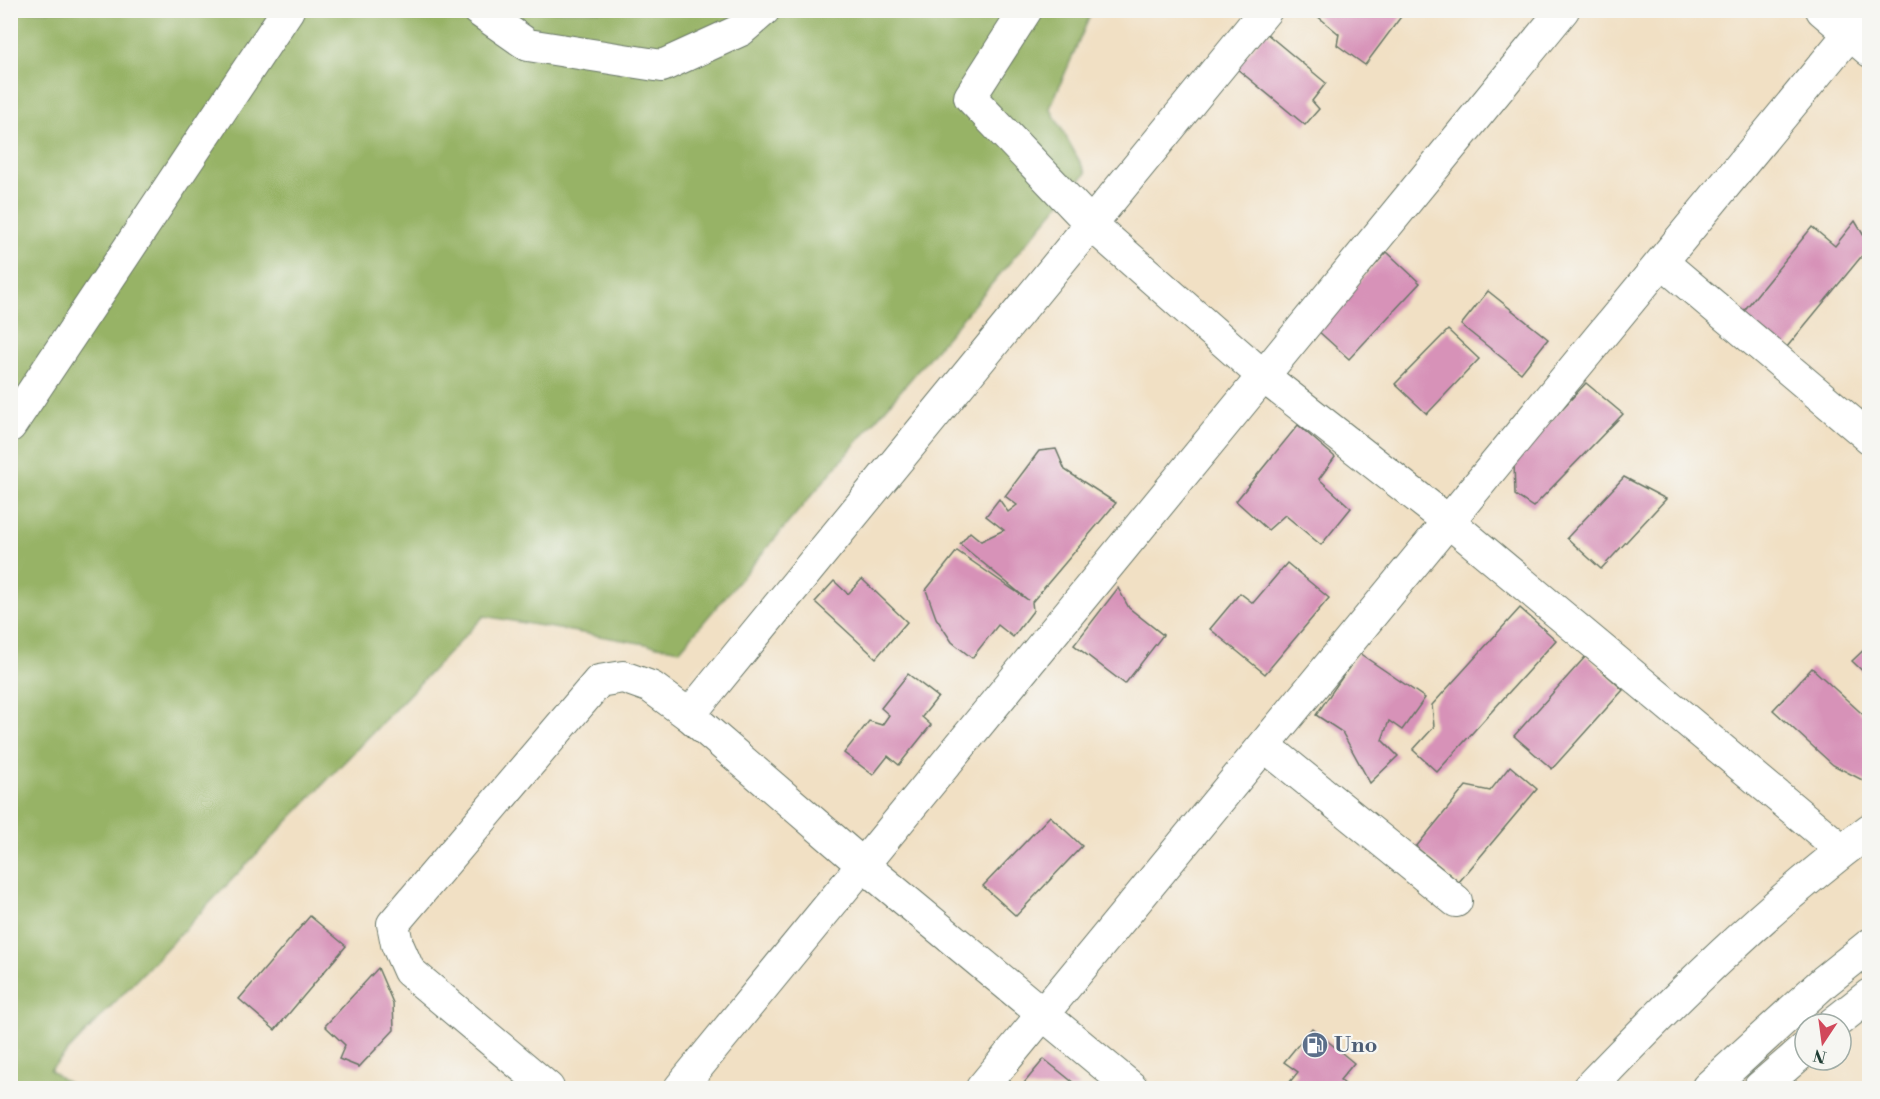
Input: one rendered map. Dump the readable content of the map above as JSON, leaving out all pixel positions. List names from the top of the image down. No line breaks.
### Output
{"places":{"fuel station":["Uno"]},"north":"bottom"}
